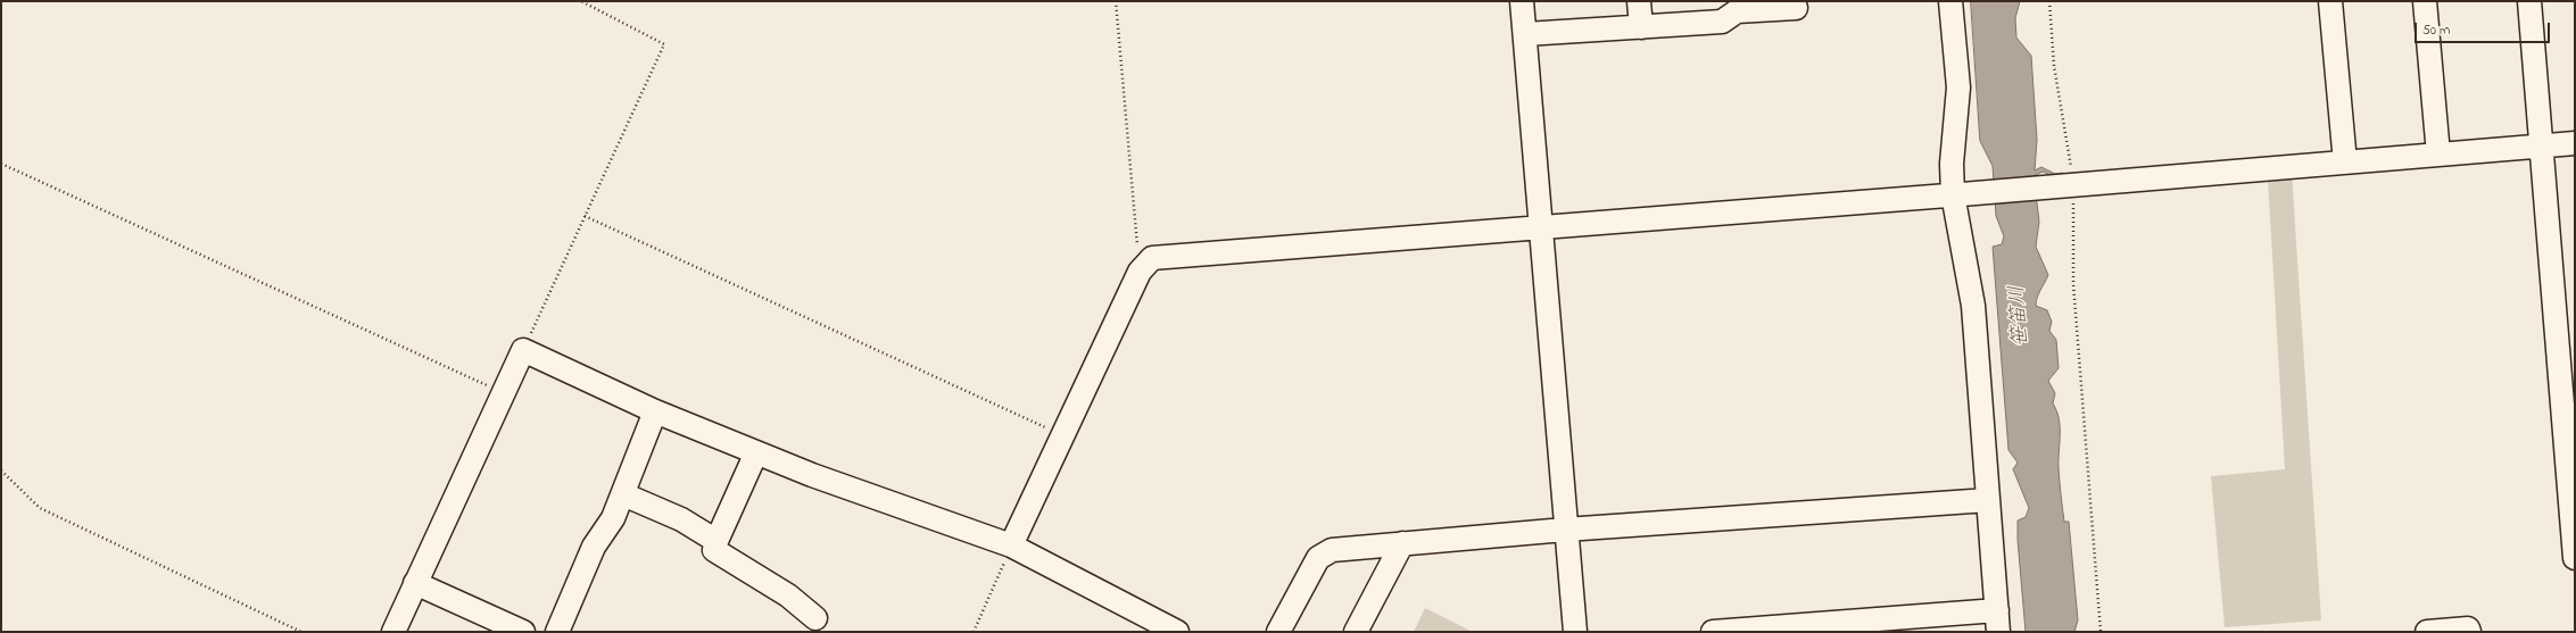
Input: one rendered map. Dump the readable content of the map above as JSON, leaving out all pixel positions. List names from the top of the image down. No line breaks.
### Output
{"water":["笹笛川"],"scale_bar":"50 m"}
